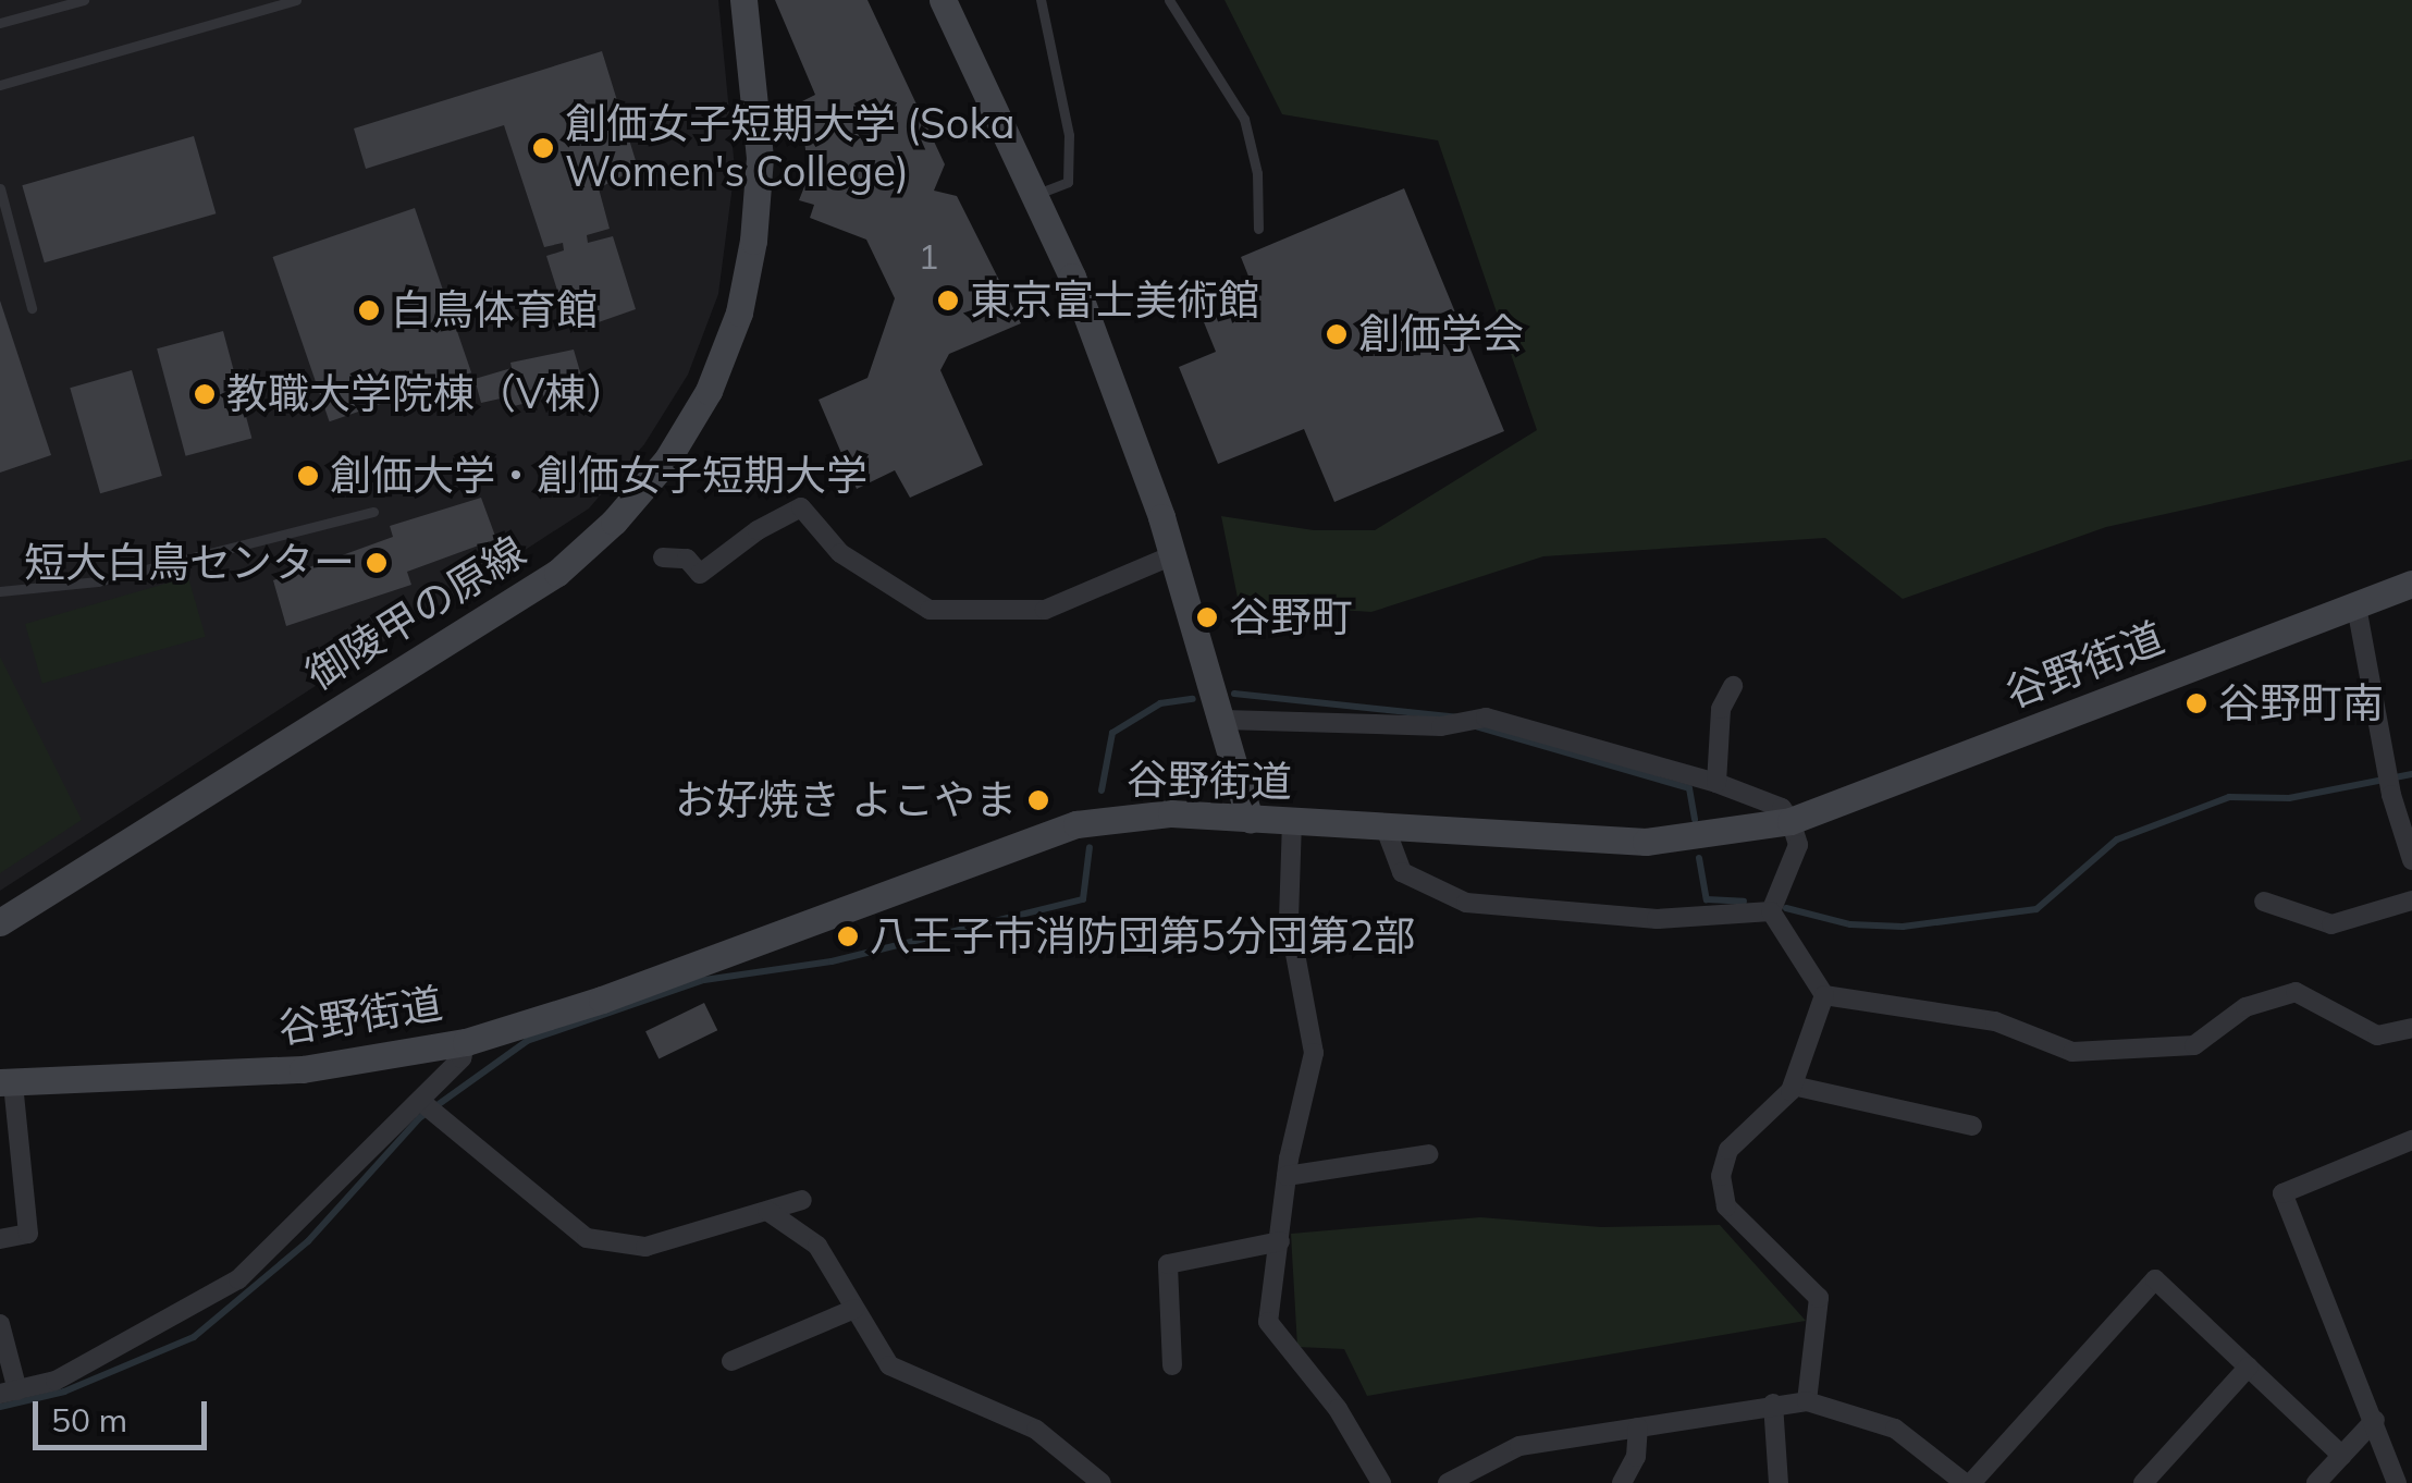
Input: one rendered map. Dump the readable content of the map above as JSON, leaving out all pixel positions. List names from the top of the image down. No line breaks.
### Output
{"streets":{"main road":["御陵甲の原線","谷野街道"]},"places":["創価女子短期大学 (Soka Women's College)","東京富士美術館","白鳥体育館","創価学会","教職大学院棟（V棟）","創価大学・創価女子短期大学","短大白鳥センター","谷野町","谷野町南","お好焼き よこやま","八王子市消防団第5分団第2部"],"house_numbers":["1"],"scale_bar":"50 m"}
